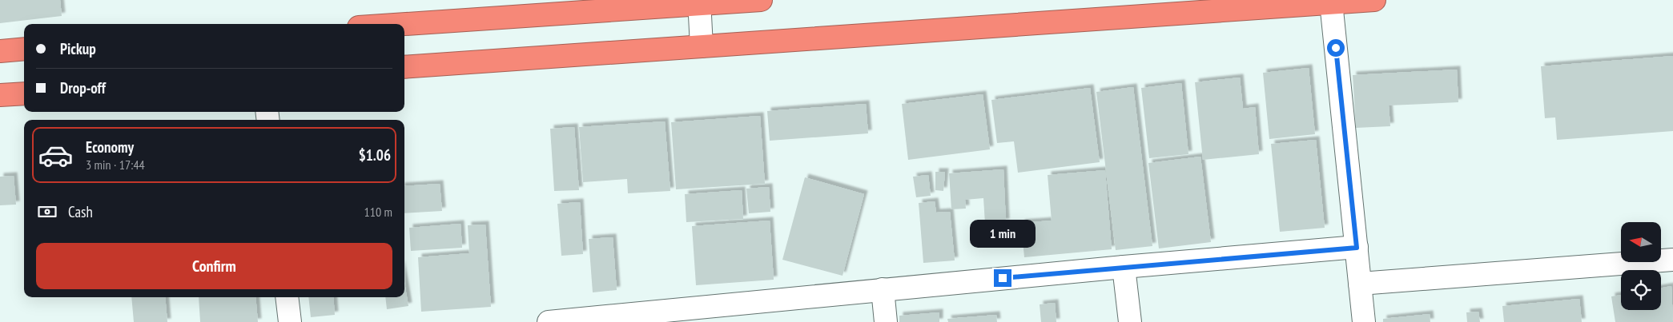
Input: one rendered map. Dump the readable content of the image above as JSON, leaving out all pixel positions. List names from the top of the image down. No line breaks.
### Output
{"north":"left","page":{"banner":["Pickup","Drop-off"],"list":[{"name":"Economy","note":"3 min · 17:44","value":"$1.06"}],"pay":["Cash","110 m"],"bubble":"1 min","buttons":"Confirm"}}
